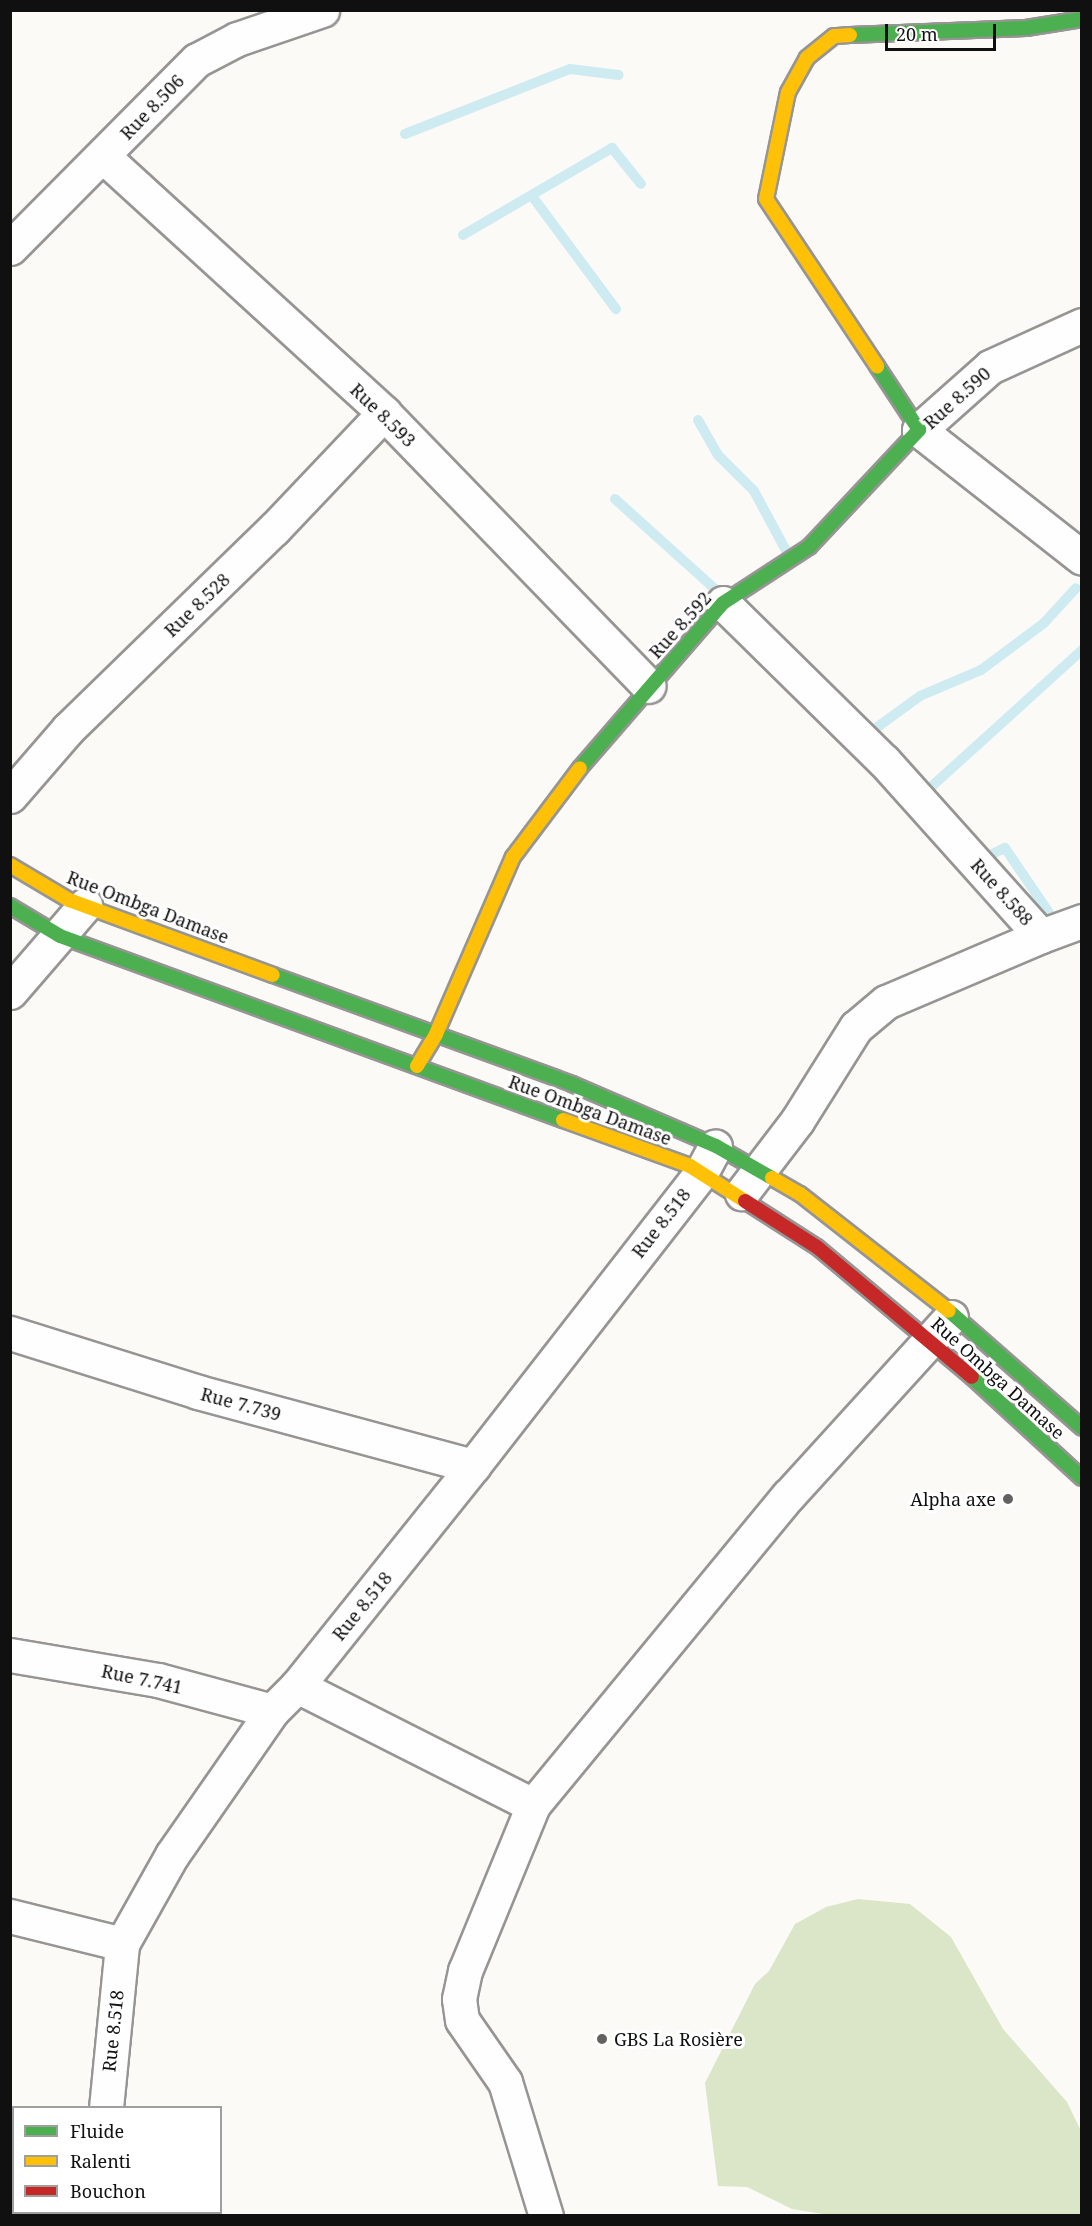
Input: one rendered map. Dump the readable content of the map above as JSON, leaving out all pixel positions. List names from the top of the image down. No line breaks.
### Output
{"streets":{"main road":["Rue 8.592","Rue Ombga Damase"],"street":["Rue 8.506","Rue 8.590","Rue 8.593","Rue 8.528","Rue 8.588","Rue 8.518","Rue 7.739","Rue 7.741"]},"crossings":[["Rue 8.506","Rue 8.593"],["Rue 8.590","Rue 8.592"],["Rue 8.593","Rue 8.528"],["Rue 8.593","Rue 8.592"],["Rue 8.592","Rue 8.588"],["Rue 8.592","Rue Ombga Damase"],["Rue 8.588","Rue Ombga Damase"],["Rue Ombga Damase","Rue 8.518"],["Rue 8.518","Rue 7.739"],["Rue 8.518","Rue 7.741"]],"places":["Alpha axe","GBS La Rosière"],"legend":["Fluide","Ralenti","Bouchon"],"scale_bar":"20 m"}
